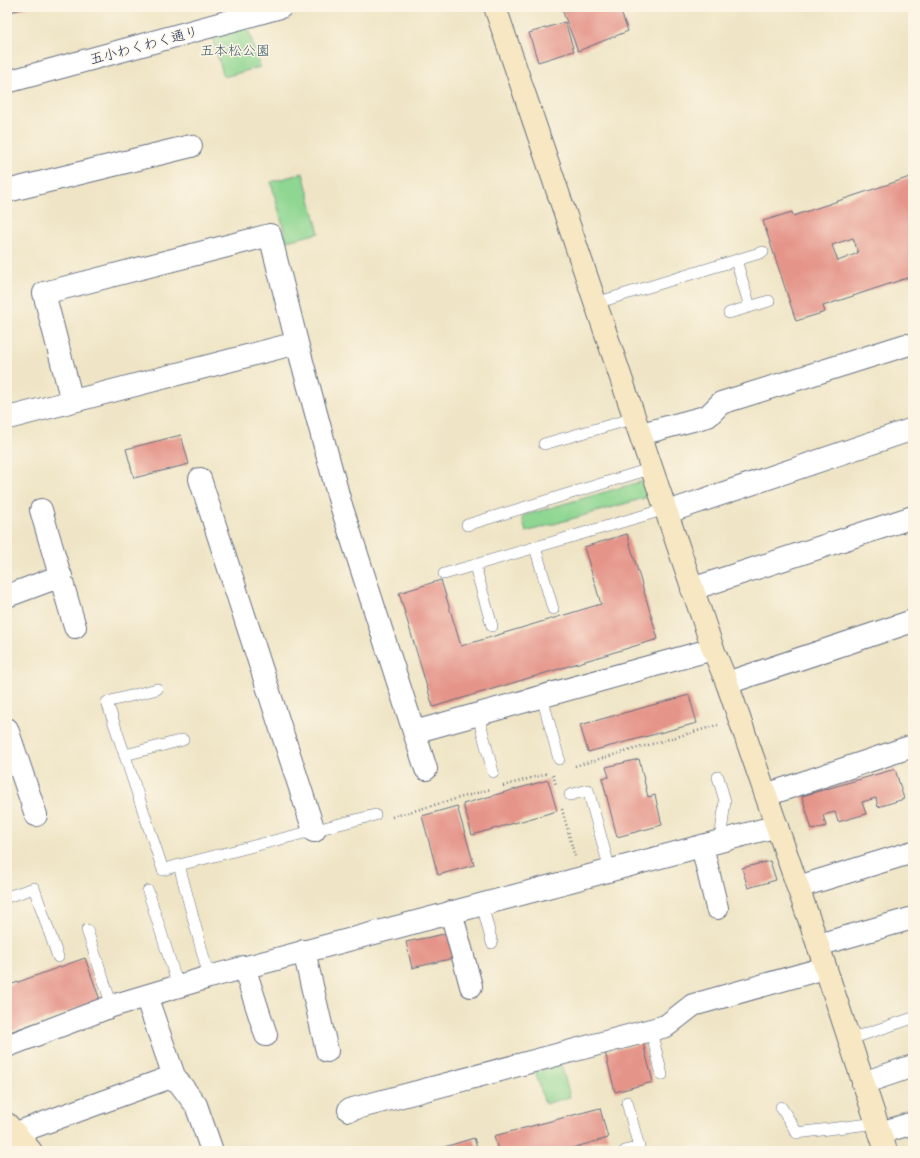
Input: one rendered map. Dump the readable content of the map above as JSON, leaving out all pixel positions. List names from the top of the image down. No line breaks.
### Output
{"streets":{"street":["五小わくわく通り"]},"parks":["五本松公園"]}
